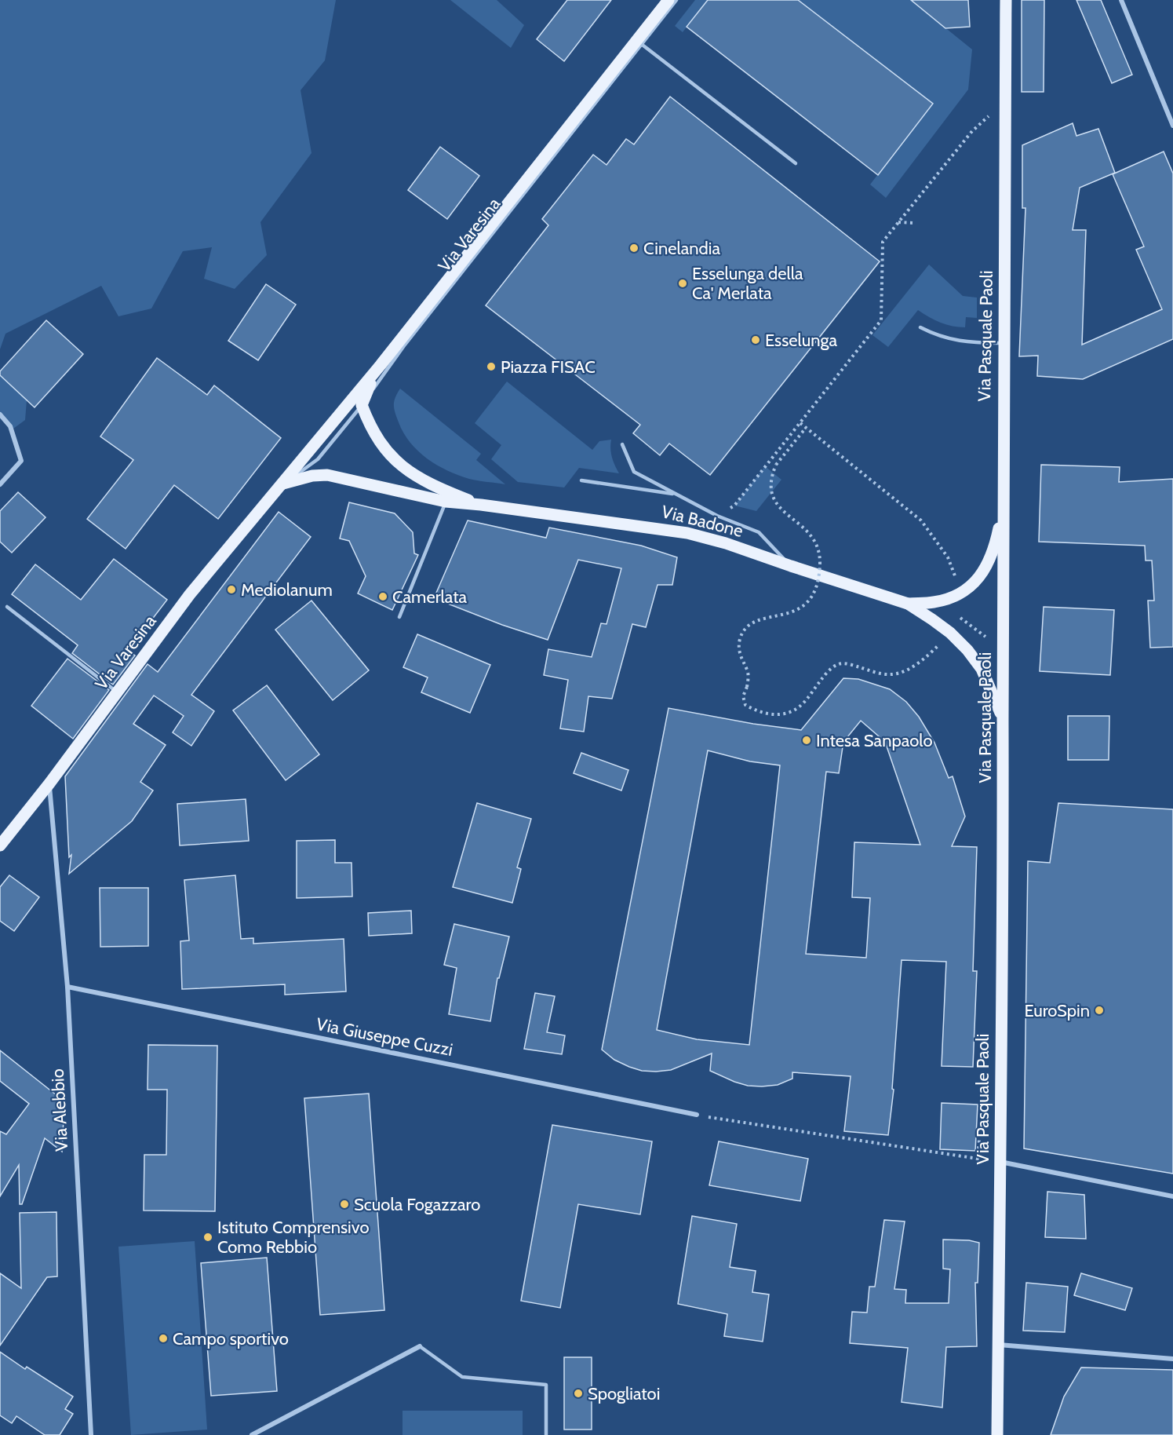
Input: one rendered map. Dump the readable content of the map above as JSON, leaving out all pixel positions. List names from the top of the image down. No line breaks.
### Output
{"streets":{"main road":["Via Varesina","Via Pasquale Paoli","Via Badone"],"street":["Via Giuseppe Cuzzi","Via Alebbio"]},"crossings":[["Via Varesina","Via Badone"],["Via Varesina","Via Alebbio"],["Via Pasquale Paoli","Via Badone"],["Via Giuseppe Cuzzi","Via Alebbio"]],"places":["Cinelandia","Esselunga della Ca' Merlata","Esselunga","Piazza FISAC","Mediolanum","Camerlata","Intesa Sanpaolo","EuroSpin","Scuola Fogazzaro","Istituto Comprensivo Como Rebbio","Campo sportivo","Spogliatoi"]}
